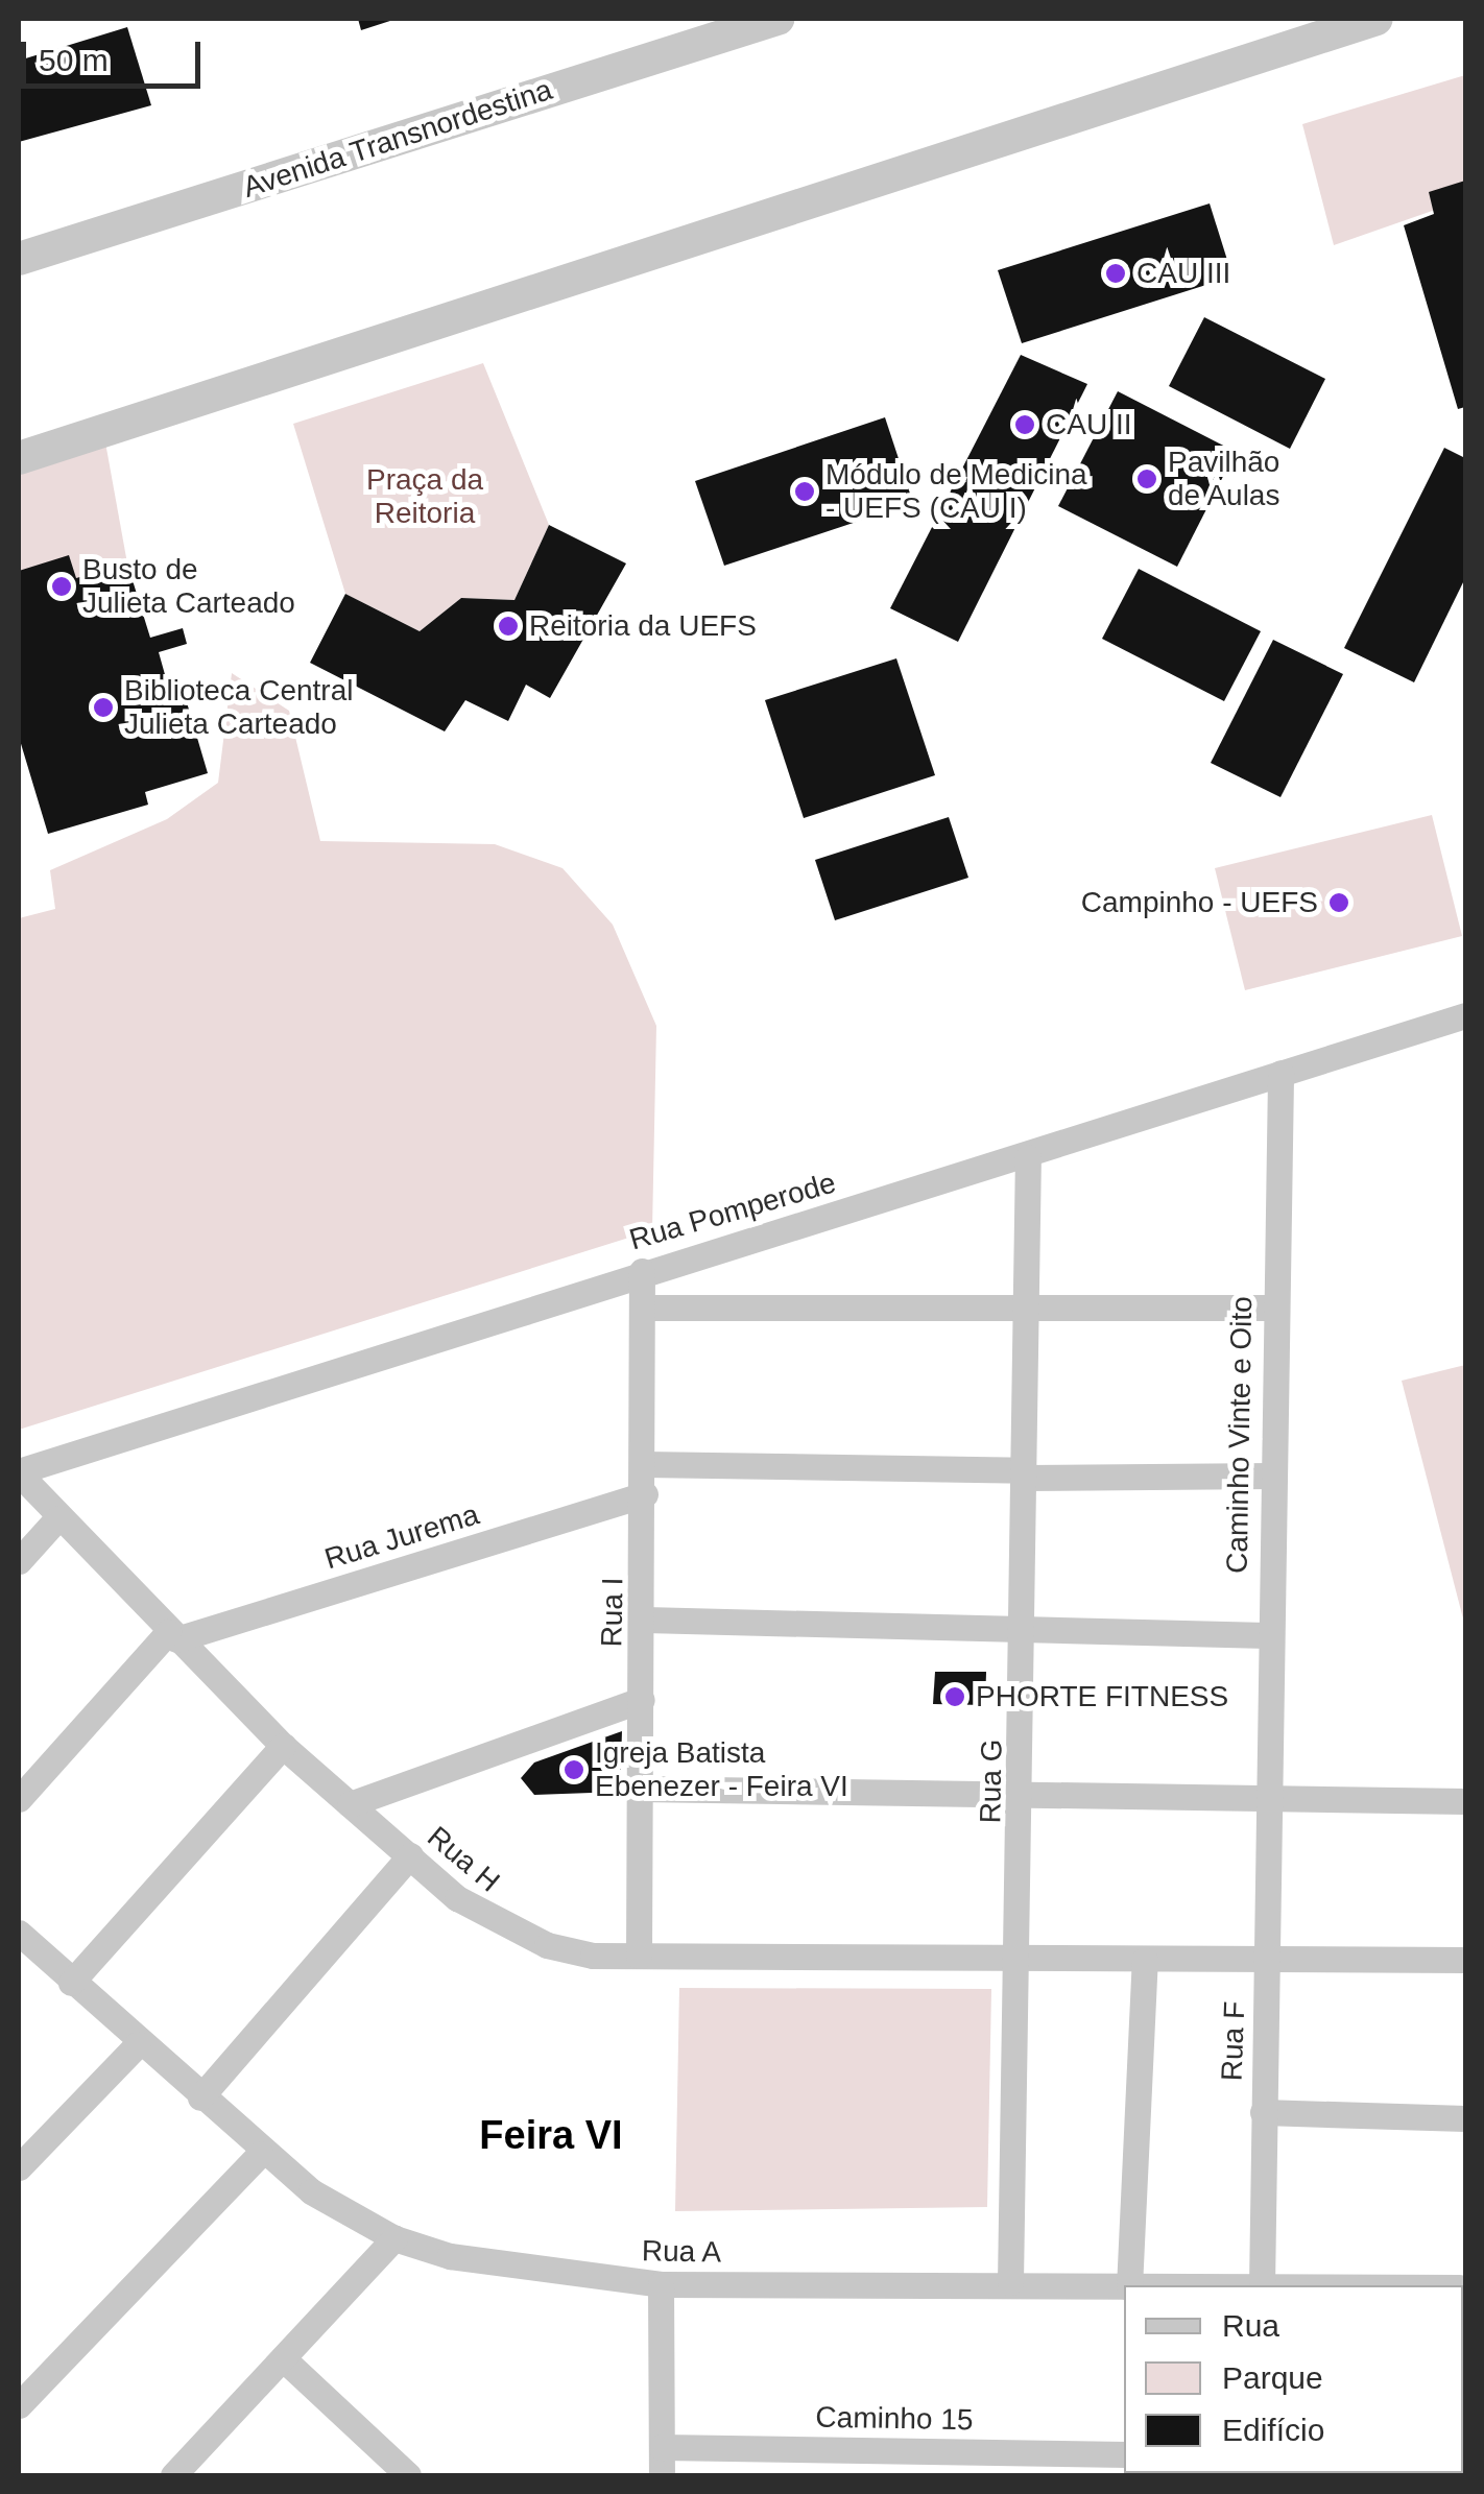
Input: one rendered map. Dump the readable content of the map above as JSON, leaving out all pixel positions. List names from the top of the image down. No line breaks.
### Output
{"streets":{"street":["Avenida Transnordestina","Rua Pomperode","Caminho Vinte e Oito","Rua Jurema","Rua I","Rua G","Rua H","Rua F","Rua A","Caminho 15"]},"crossings":[["Rua Pomperode","Caminho Vinte e Oito"],["Rua Pomperode","Rua I"],["Rua Pomperode","Rua G"],["Rua Pomperode","Rua H"],["Caminho Vinte e Oito","Rua F"],["Rua Jurema","Rua I"],["Rua Jurema","Rua H"],["Rua I","Rua H"],["Rua G","Rua H"],["Rua G","Rua A"],["Rua H","Rua F"]],"districts":["Feira VI"],"parks":["Praça da Reitoria"],"places":["CAU III","CAU II","Pavilhão de Aulas","Módulo de Medicina - UEFS (CAU I)","Busto de Julieta Carteado","Reitoria da UEFS","Biblioteca Central Julieta Carteado","Campinho - UEFS","PHORTE FITNESS","Igreja Batista Ebenezer - Feira VI"],"legend":["Rua","Parque","Edifício"],"scale_bar":"50 m"}
